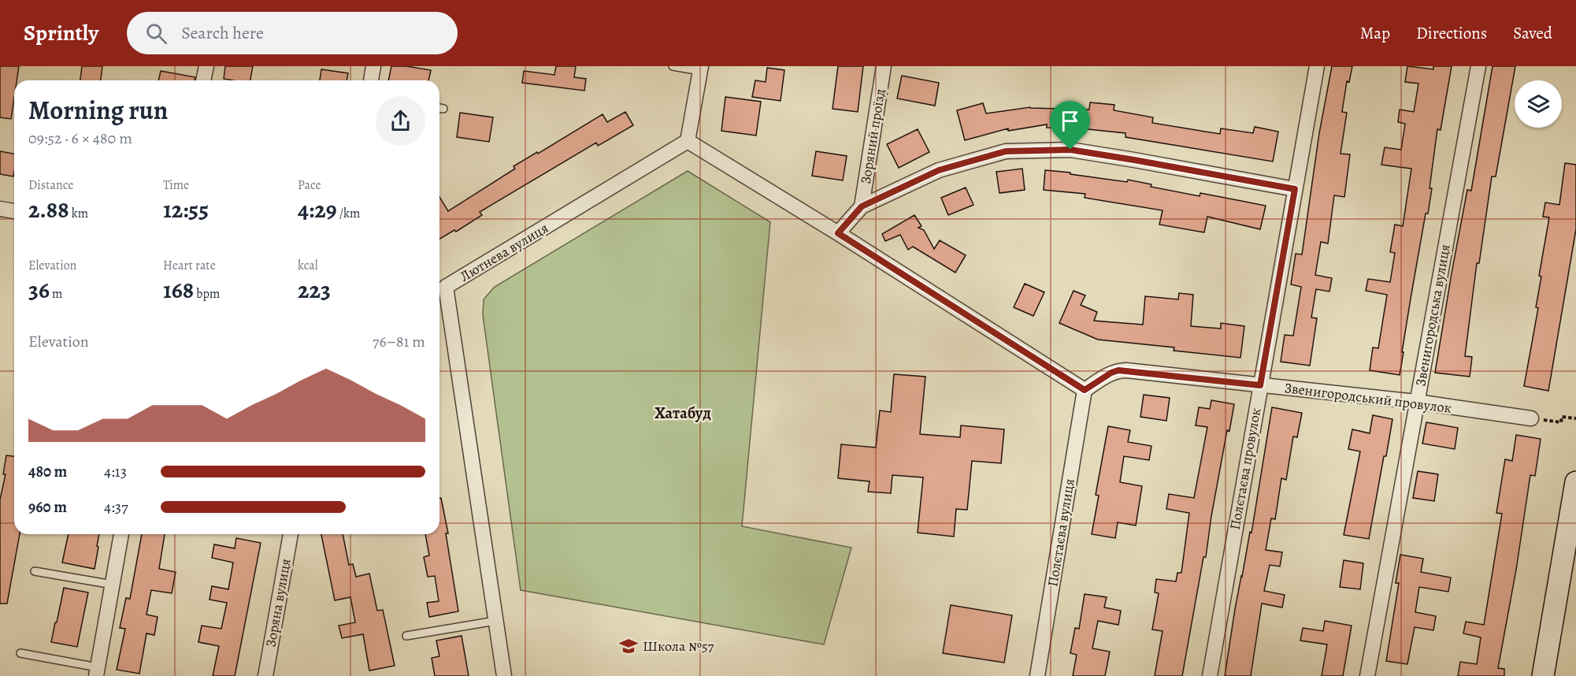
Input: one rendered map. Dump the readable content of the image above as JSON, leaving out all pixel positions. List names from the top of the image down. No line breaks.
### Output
{"streets":{"street":["Зоряний проїзд","Лютнева вулиця","Звенигородська вулиця","Звенигородський провулок","Полєтаєва провулок","Полєтаєва вулиця","Зоряна вулиця"]},"crossings":[["Звенигородська вулиця","Звенигородський провулок"],["Звенигородський провулок","Полєтаєва провулок"],["Звенигородський провулок","Полєтаєва вулиця"]],"districts":["Хатабуд"],"places":{"school or university":["Школа №57"]},"page":{"header":"Sprintly","search":"Search here","nav":["Map","Directions","Saved"],"heading":["Morning run","09:52 · 6 × 480 m"],"stats":[["Distance","2.88 km"],["Time","12:55"],["Pace","4:29 /km"],["Elevation","36 m"],["Heart rate","168 bpm"],["kcal","223"]],"chart":["Elevation","76–81 m"],"list":[{"name":"480 m","note":"4:13"},{"name":"960 m","note":"4:37"}]}}
